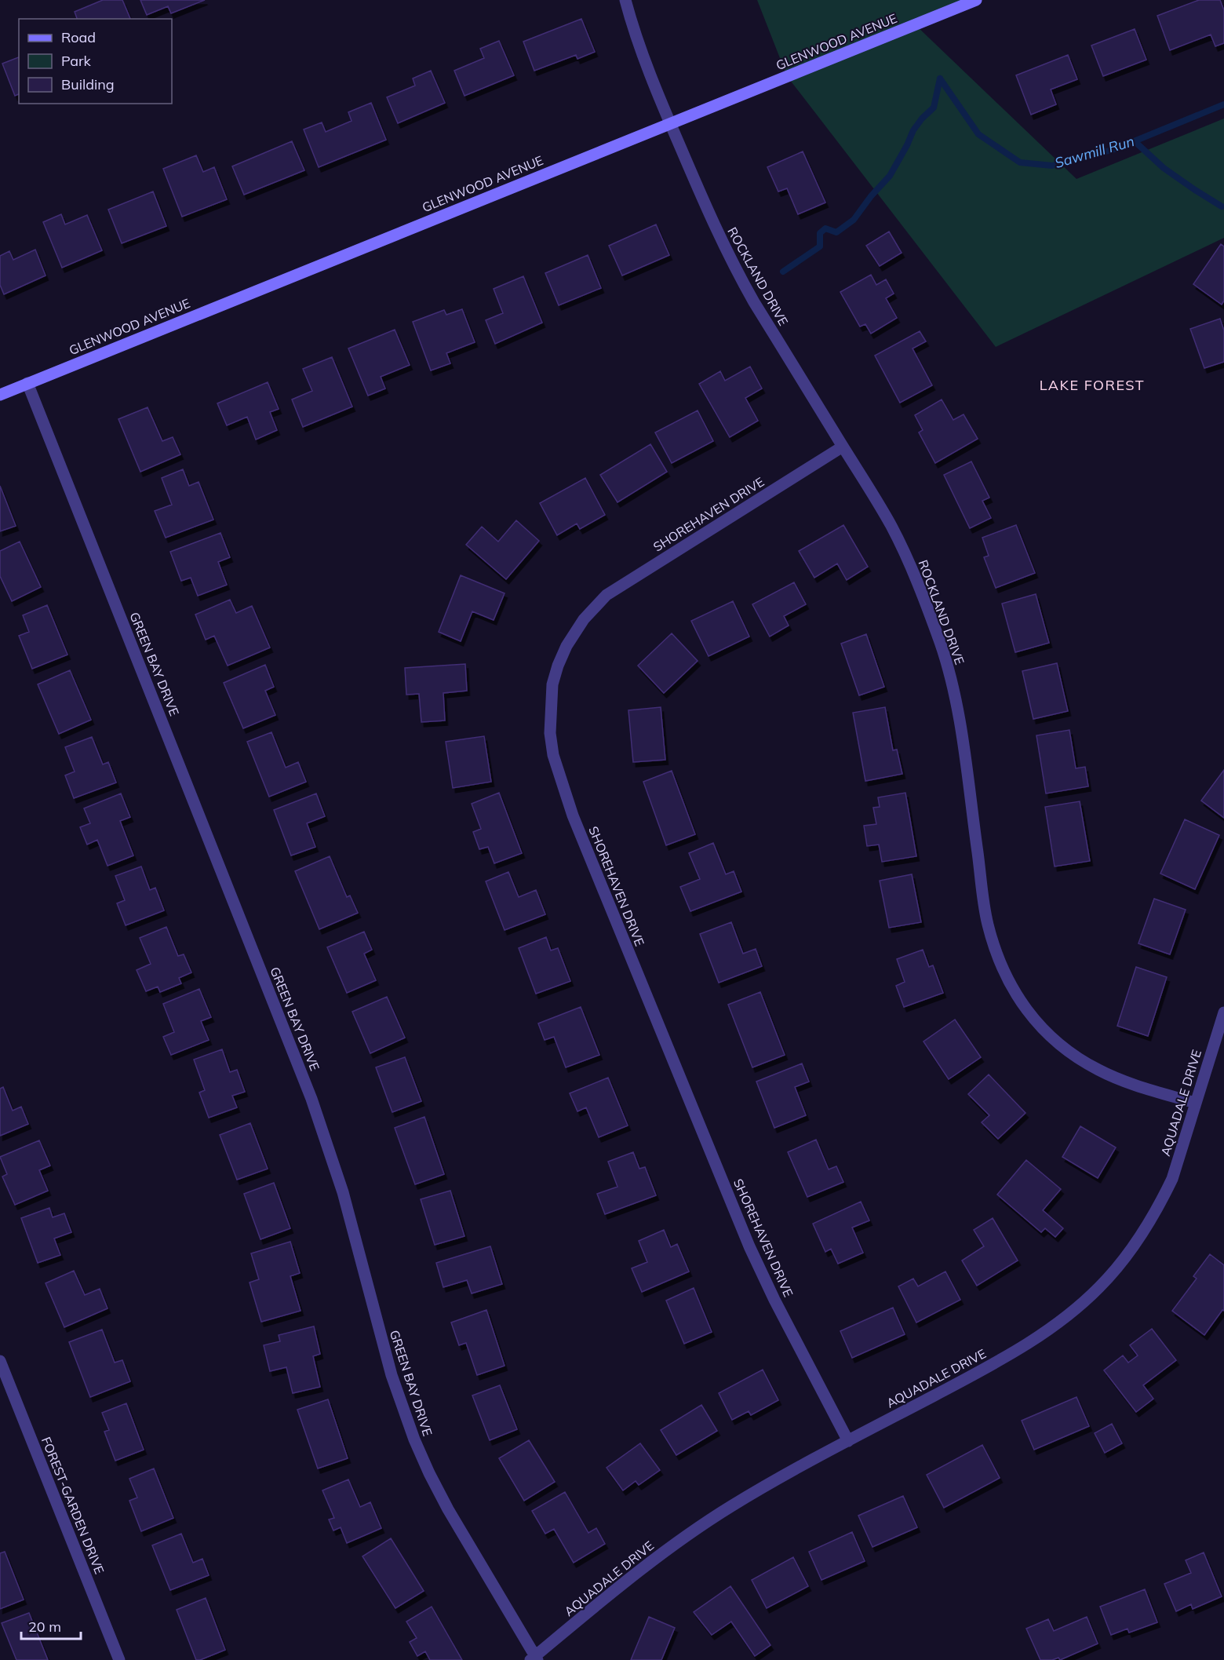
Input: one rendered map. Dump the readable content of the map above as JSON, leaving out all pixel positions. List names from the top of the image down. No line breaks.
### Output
{"streets":{"street":["GLENWOOD AVENUE","ROCKLAND DRIVE","SHOREHAVEN DRIVE","GREEN BAY DRIVE","AQUADALE DRIVE","FOREST-GARDEN DRIVE"]},"crossings":[["GLENWOOD AVENUE","ROCKLAND DRIVE"],["GLENWOOD AVENUE","GREEN BAY DRIVE"],["ROCKLAND DRIVE","SHOREHAVEN DRIVE"],["ROCKLAND DRIVE","AQUADALE DRIVE"],["SHOREHAVEN DRIVE","AQUADALE DRIVE"],["GREEN BAY DRIVE","AQUADALE DRIVE"]],"districts":["LAKE FOREST"],"water":["Sawmill Run"],"legend":["Road","Park","Building"],"scale_bar":"20 m"}
